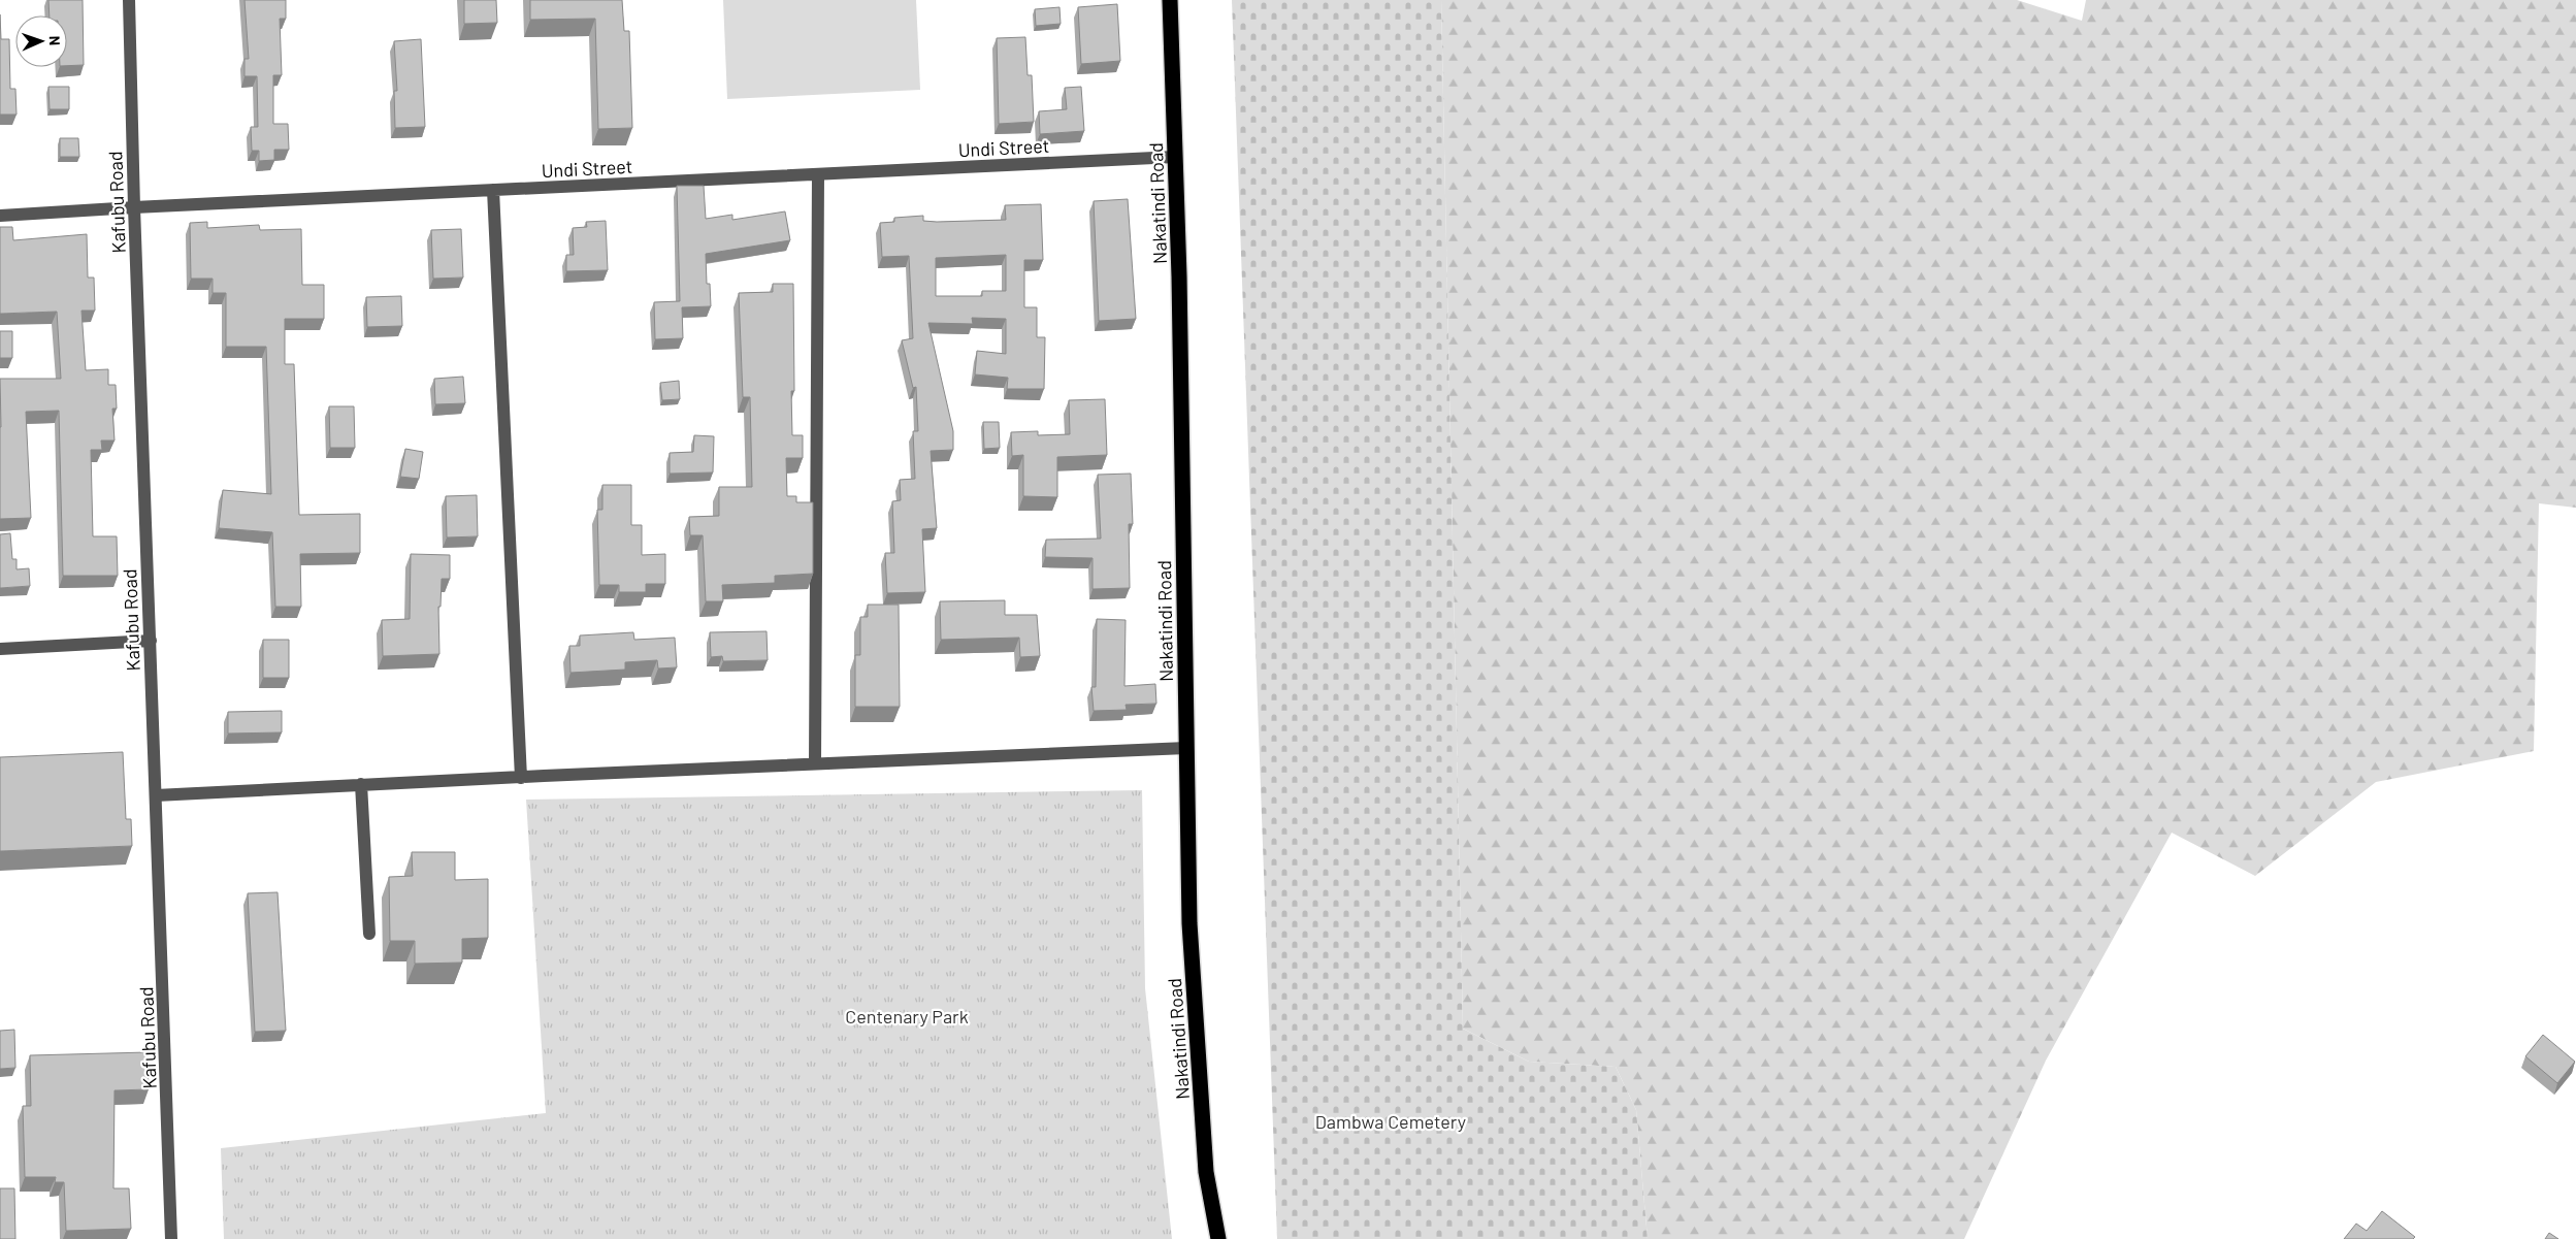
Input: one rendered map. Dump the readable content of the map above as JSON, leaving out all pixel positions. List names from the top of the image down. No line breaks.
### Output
{"streets":{"highway":["Nakatindi Road"],"street":["Undi Street","Kafubu Road"]},"crossings":[["Undi Street","Kafubu Road"],["Undi Street","Nakatindi Road"]],"parks":["Centenary Park","Dambwa Cemetery"],"north":"right"}
